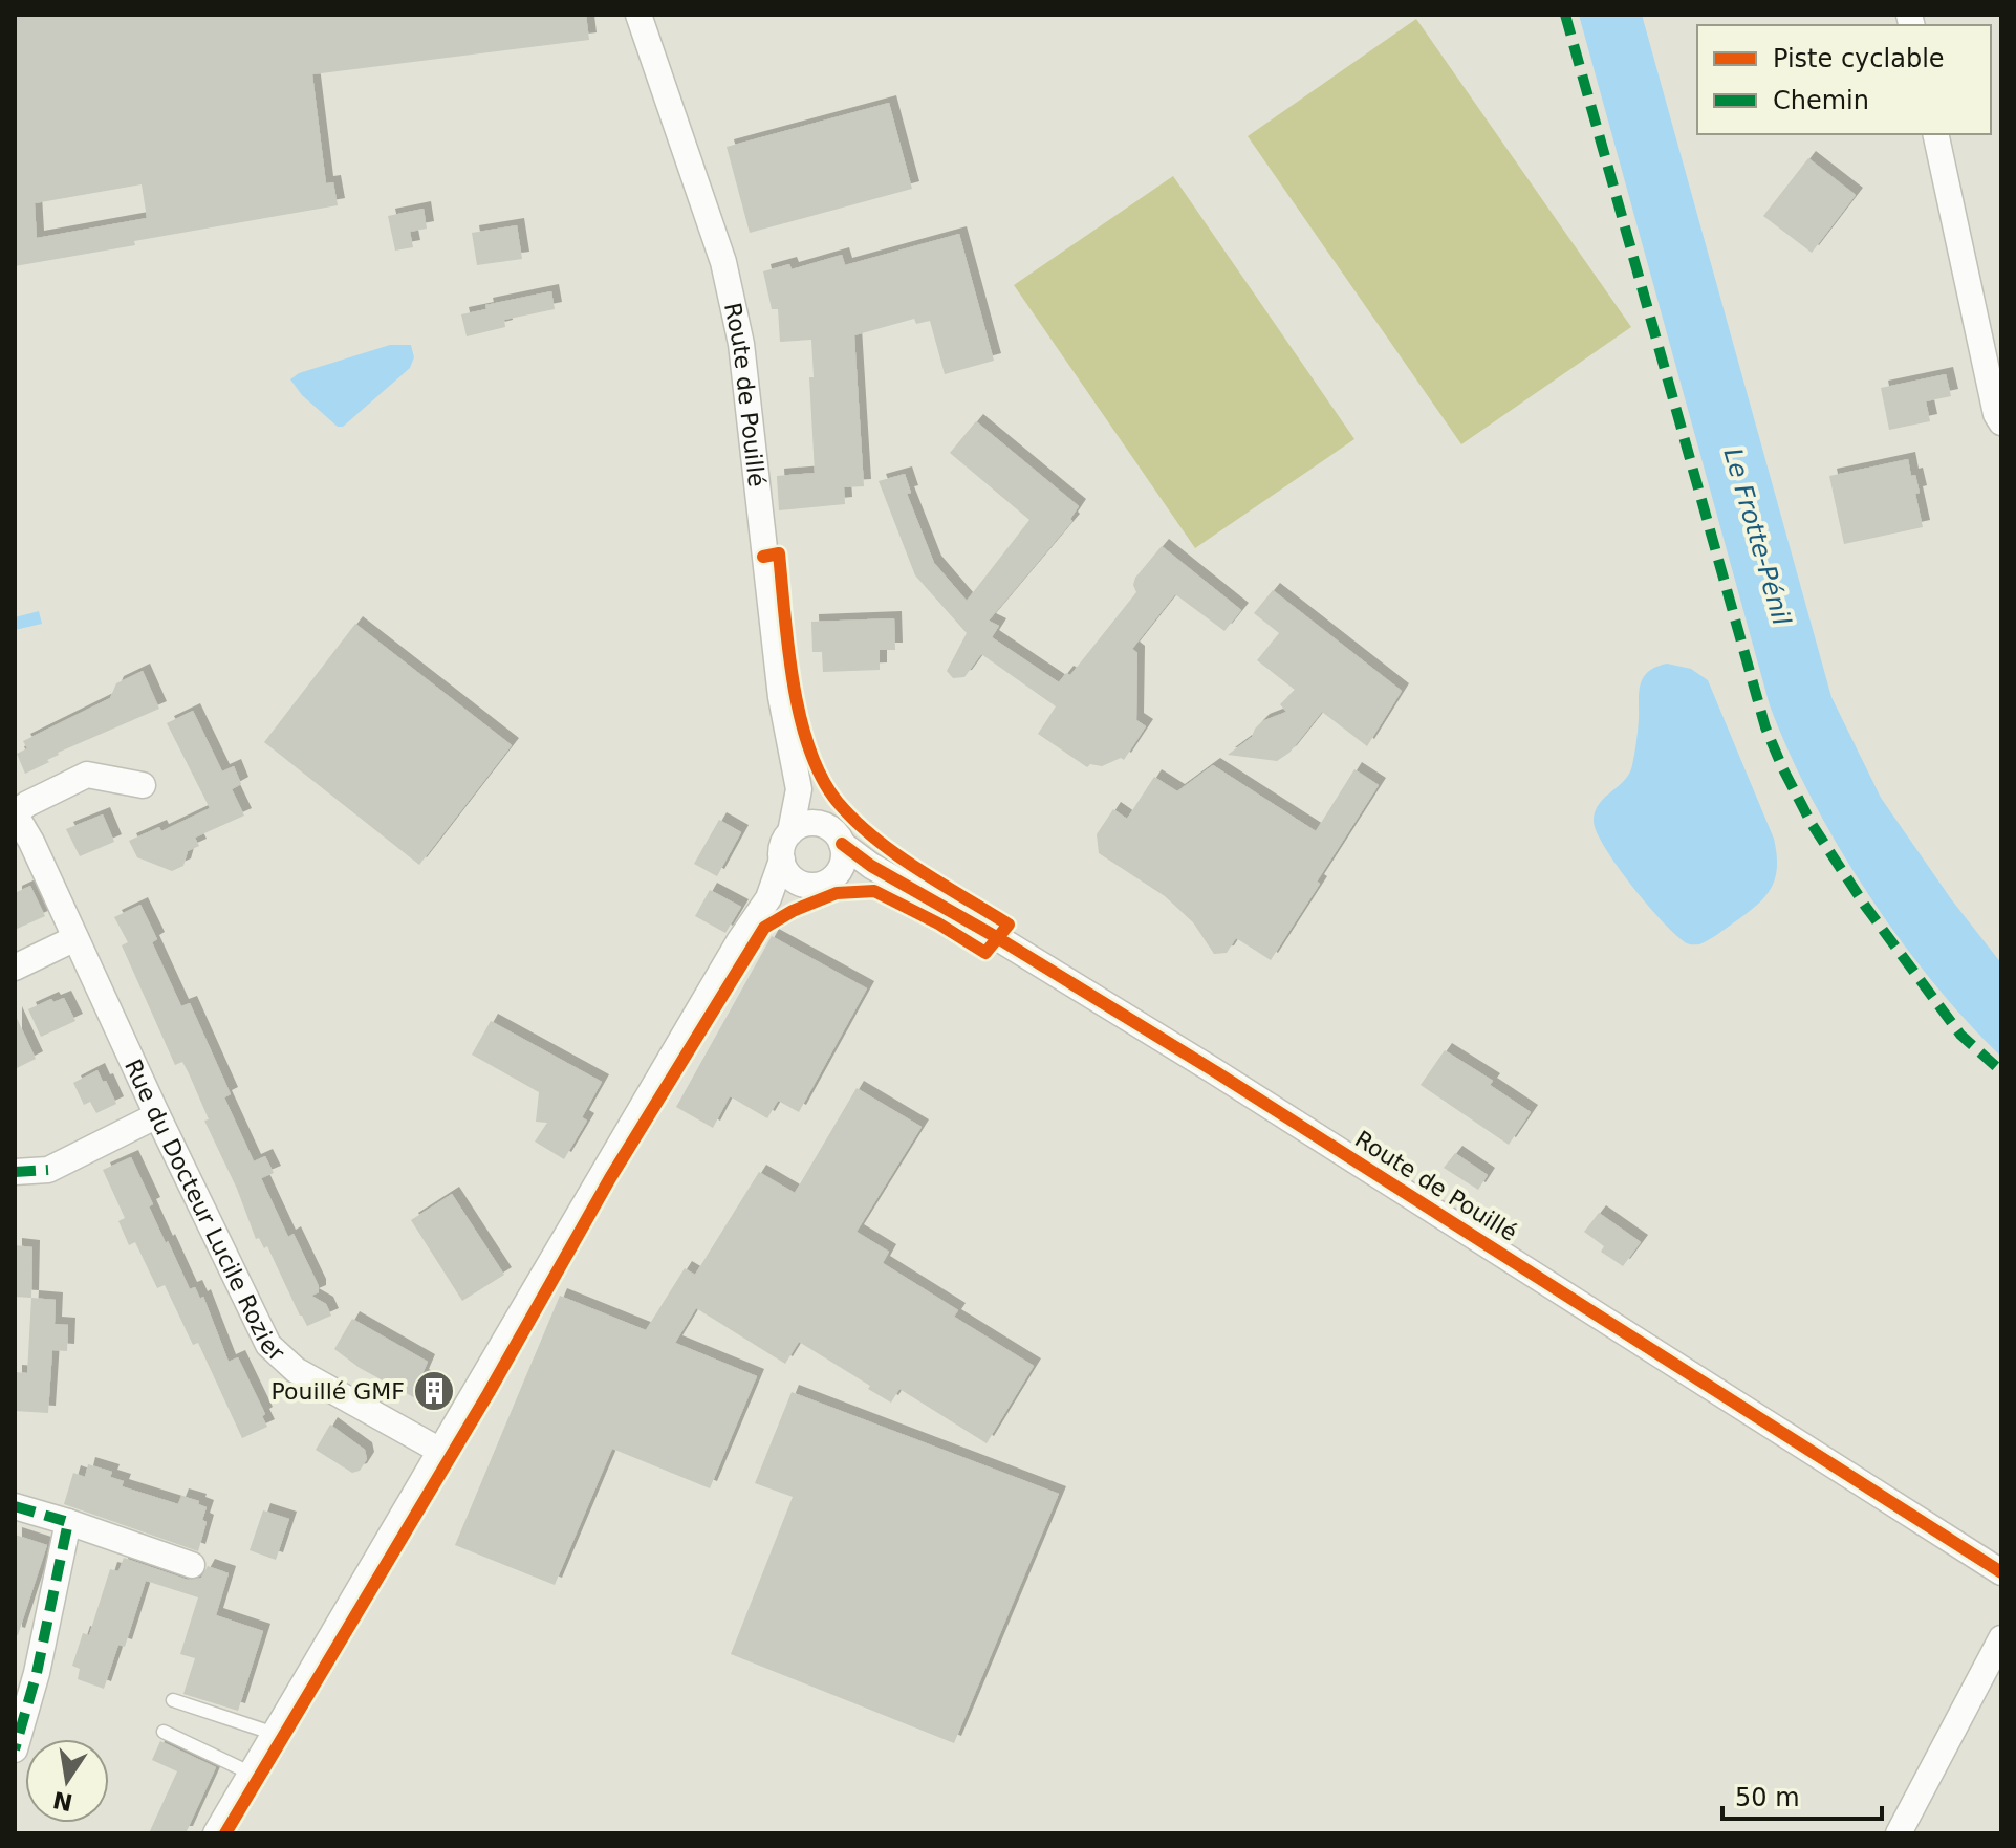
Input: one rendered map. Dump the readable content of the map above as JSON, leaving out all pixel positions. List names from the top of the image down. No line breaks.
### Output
{"streets":{"street":["Route de Pouillé","Rue du Docteur Lucile Rozier"]},"water":["Le Frotte-Pénil"],"places":{"building":["Pouillé GMF"]},"legend":["Piste cyclable","Chemin"],"scale_bar":"50 m","north":"bottom"}
